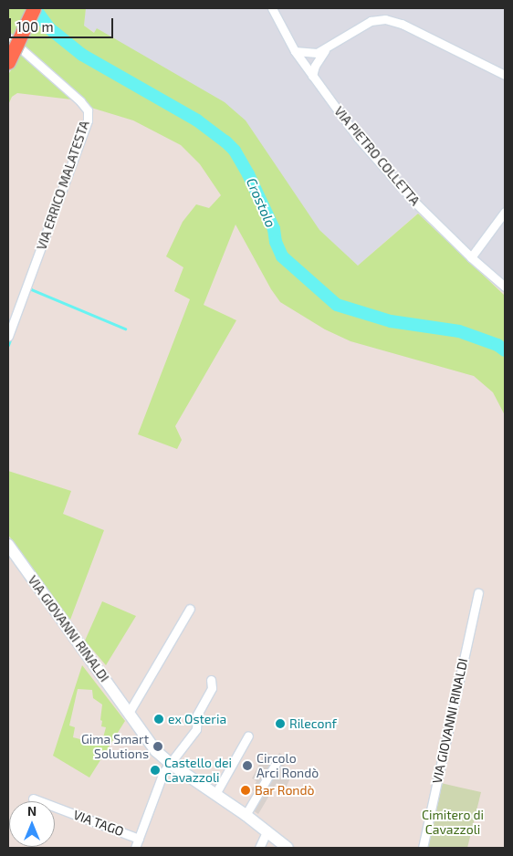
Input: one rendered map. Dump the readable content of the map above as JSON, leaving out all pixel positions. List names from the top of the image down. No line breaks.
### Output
{"streets":{"street":["VIA PIETRO COLLETTA","VIA ERRICO MALATESTA","VIA GIOVANNI RINALDI","VIA TAGO"]},"water":["Crostolo"],"parks":["Cimitero di Cavazzoli"],"places":["ex Osteria","Rileconf","Gima Smart Solutions","Circolo Arci Rondò","Castello dei Cavazzoli","Bar Rondò"],"scale_bar":"100 m","north":"top"}
